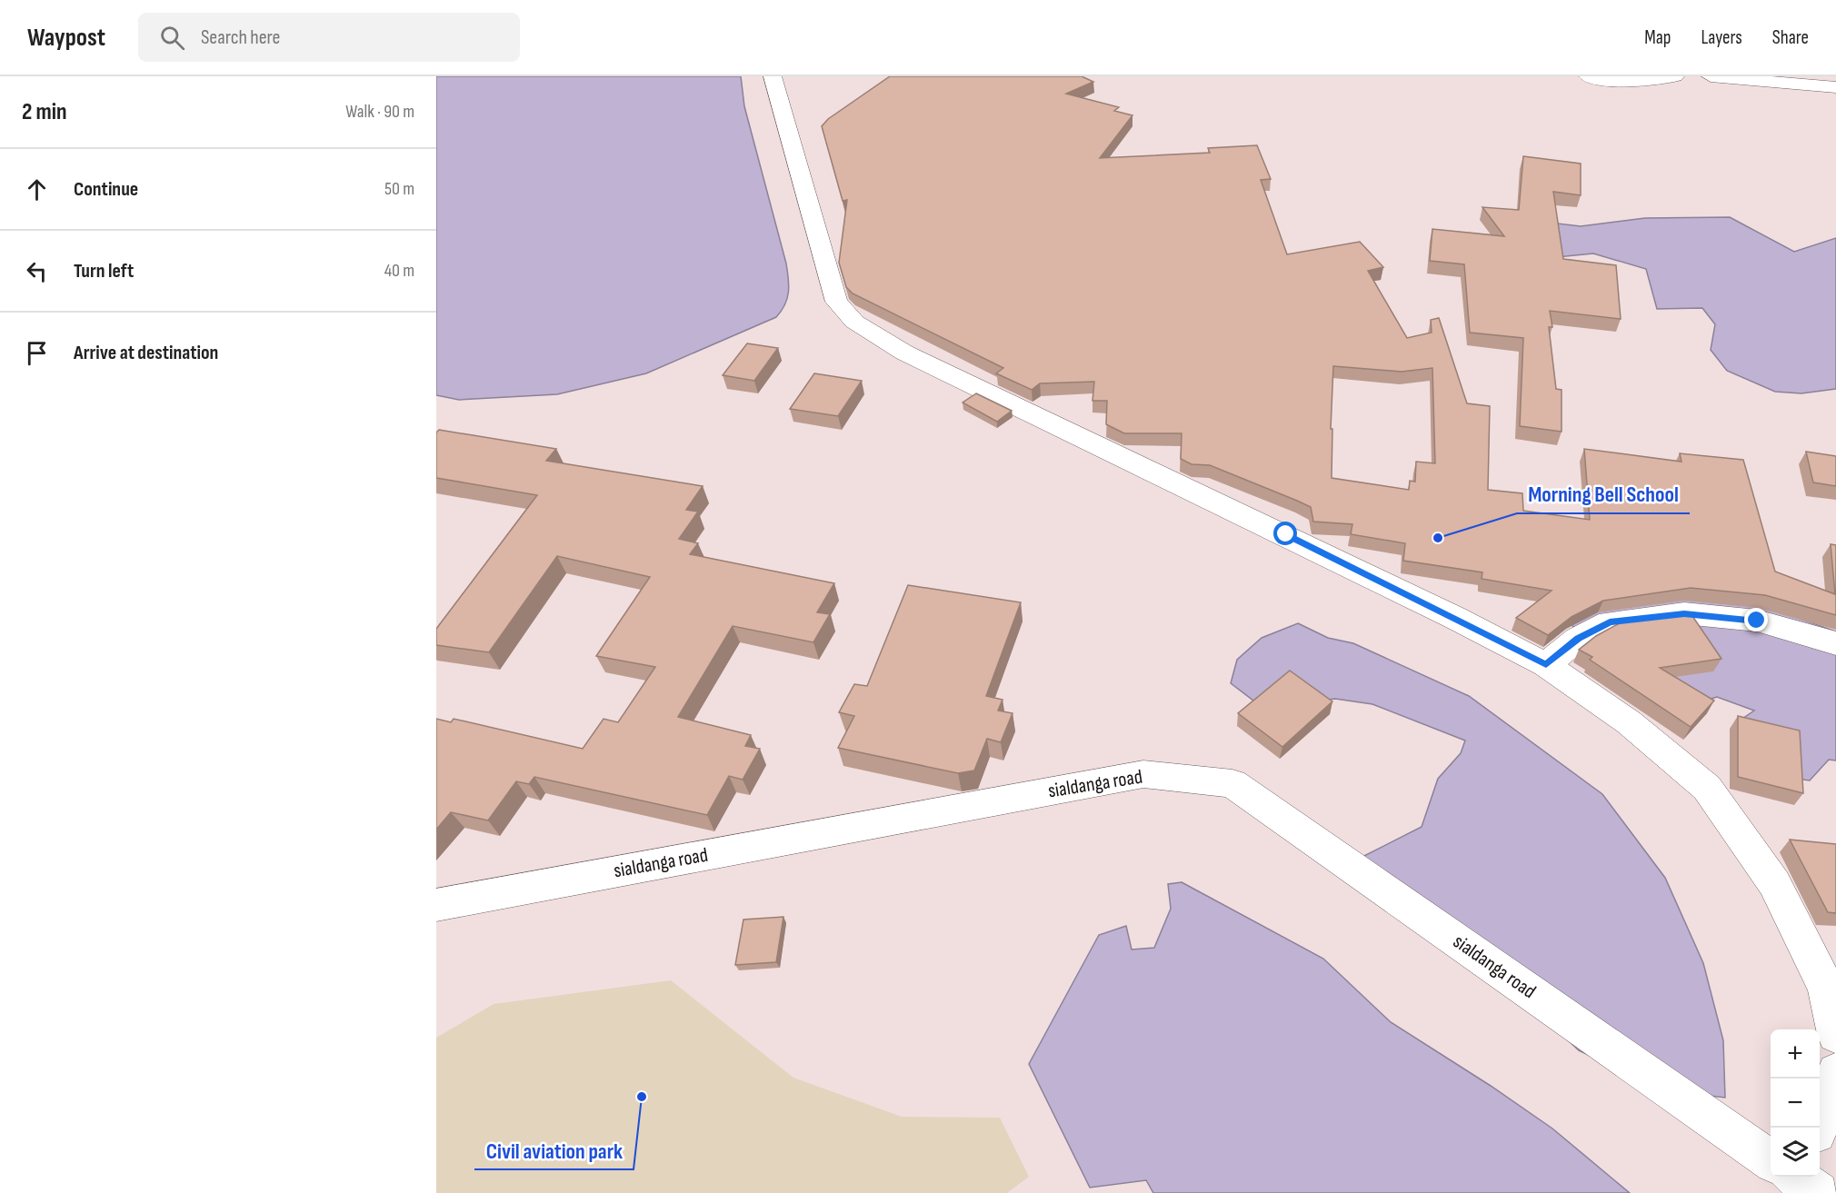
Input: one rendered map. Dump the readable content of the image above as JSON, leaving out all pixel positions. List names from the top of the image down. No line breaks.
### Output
{"streets":{"street":["sialdanga road"]},"places":["Morning Bell School","Civil aviation park"],"page":{"header":"Waypost","search":"Search here","nav":["Map","Layers","Share"],"heading":["2 min","Walk · 90 m"],"list":[["Continue","50 m"],["Turn left","40 m"],"Arrive at destination"],"map_buttons":["+","−"]}}
